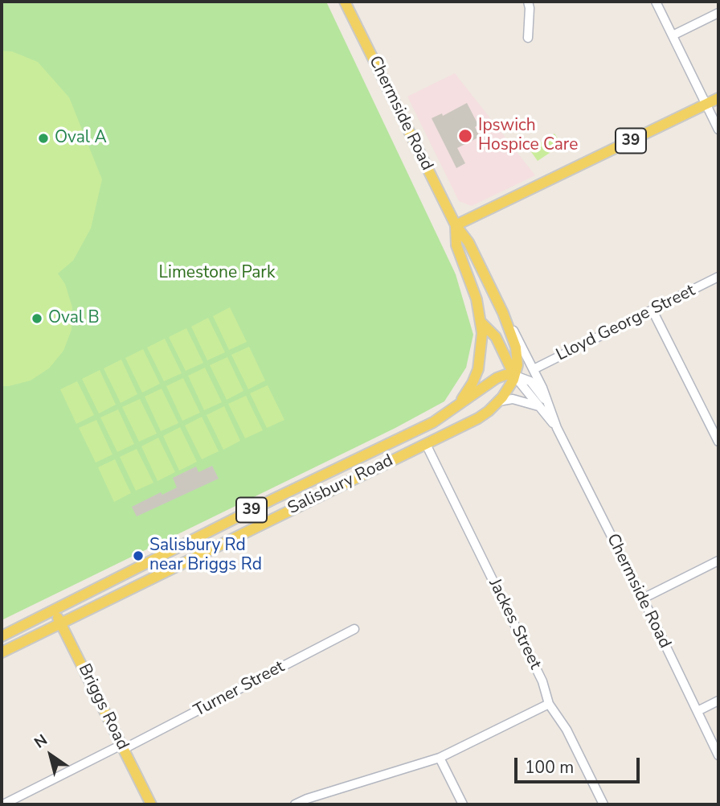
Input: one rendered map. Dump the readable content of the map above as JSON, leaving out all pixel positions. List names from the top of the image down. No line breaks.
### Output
{"streets":{"main road":["Chermside Road","39","Salisbury Road","Briggs Road"],"street":["Lloyd George Street","Jackes Street","Turner Street"]},"crossings":[["Chermside Road","39"],["Chermside Road","Lloyd George Street"],["Chermside Road","Salisbury Road"],["Salisbury Road","Jackes Street"],["Salisbury Road","Briggs Road"],["Turner Street","Briggs Road"]],"parks":["Limestone Park"],"places":["Ipswich Hospice Care","Oval A","Oval B","Salisbury Rd near Briggs Rd"],"scale_bar":"100 m","north":"top left"}
